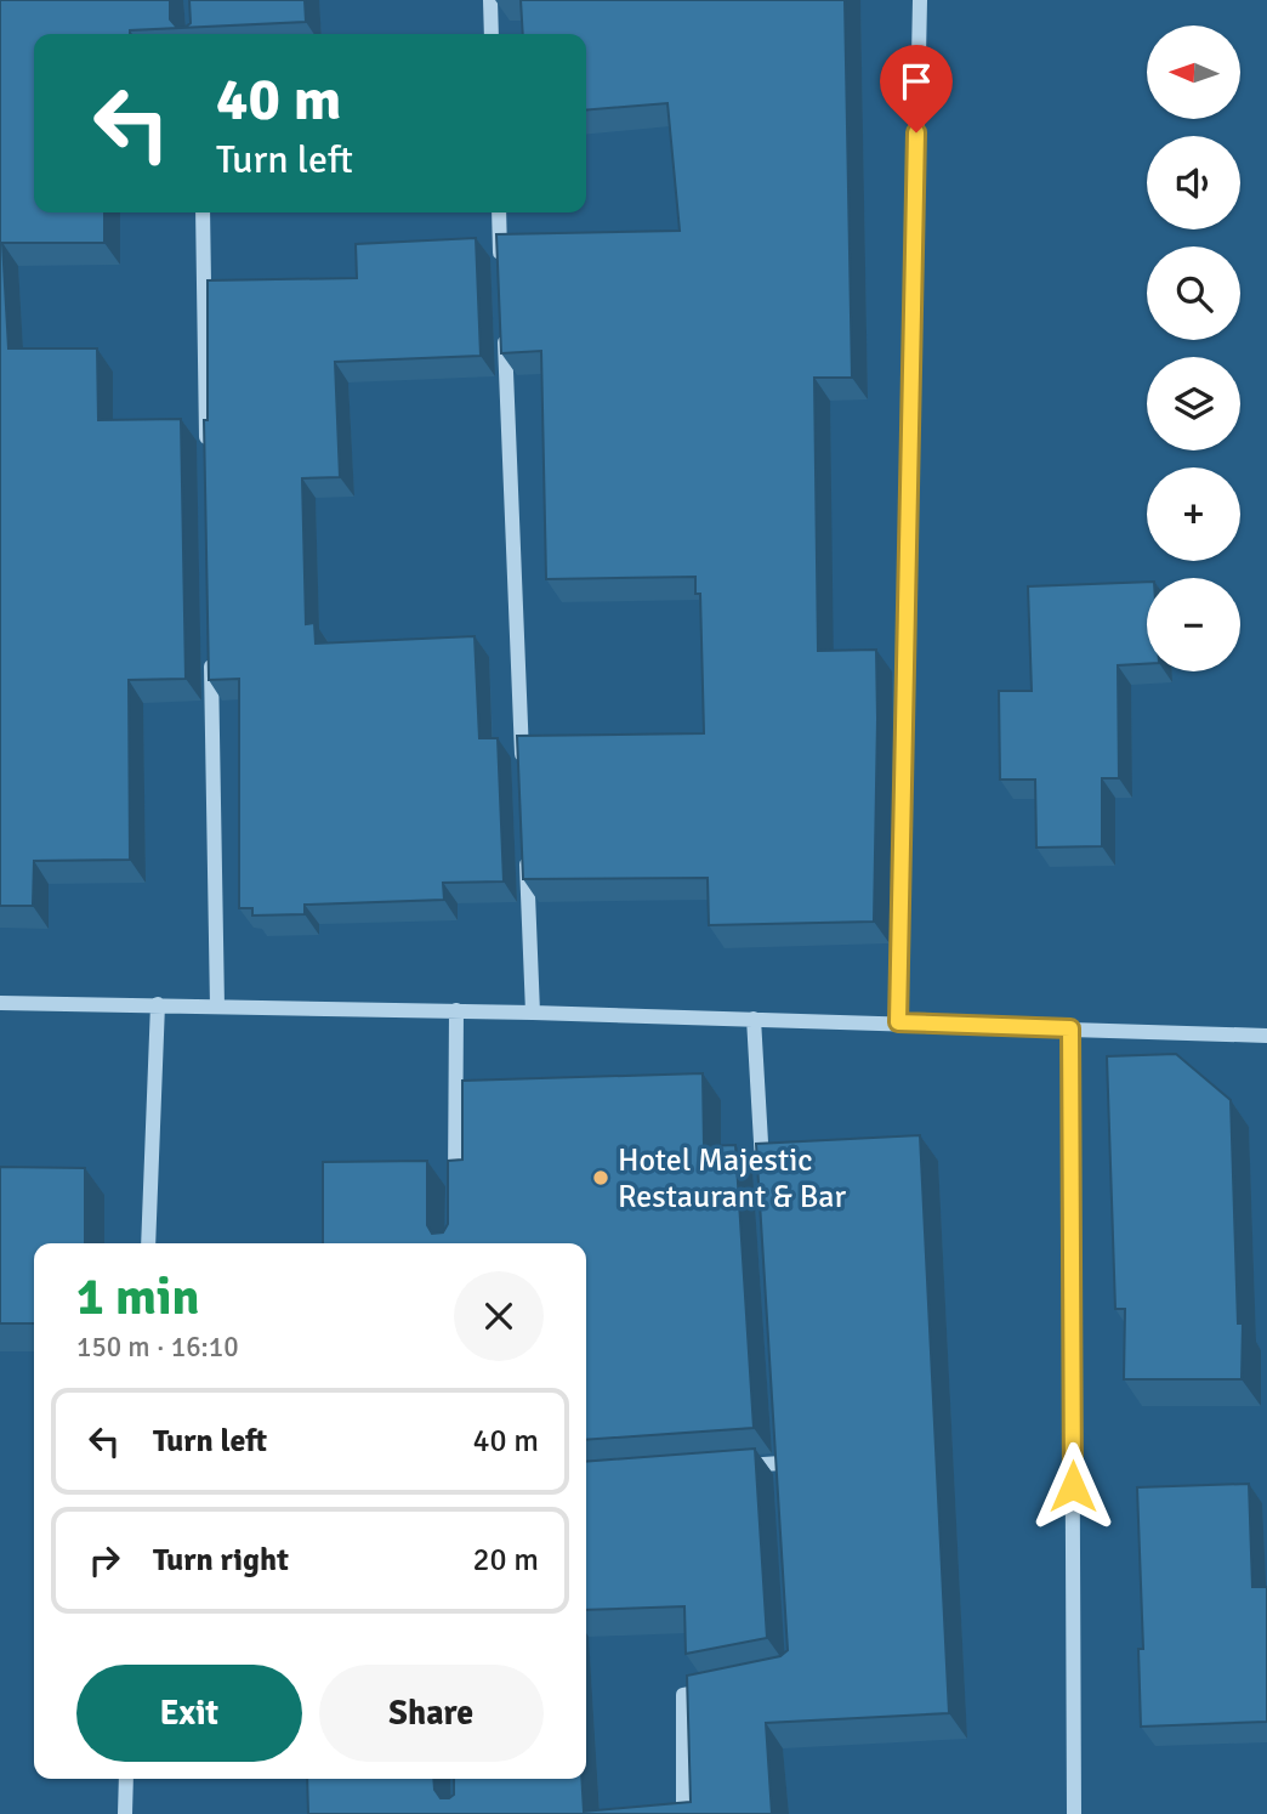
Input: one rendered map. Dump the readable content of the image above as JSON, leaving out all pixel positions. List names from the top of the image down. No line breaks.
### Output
{"places":["Hotel Majestic Restaurant & Bar"],"north":"left","page":{"map_buttons":["+","−"],"turn":["40 m","Turn left"],"heading":["1 min","150 m · 16:10"],"list":[{"name":"Turn left","value":"40 m"},{"name":"Turn right","value":"20 m"}],"buttons":["Exit","Share"]}}
